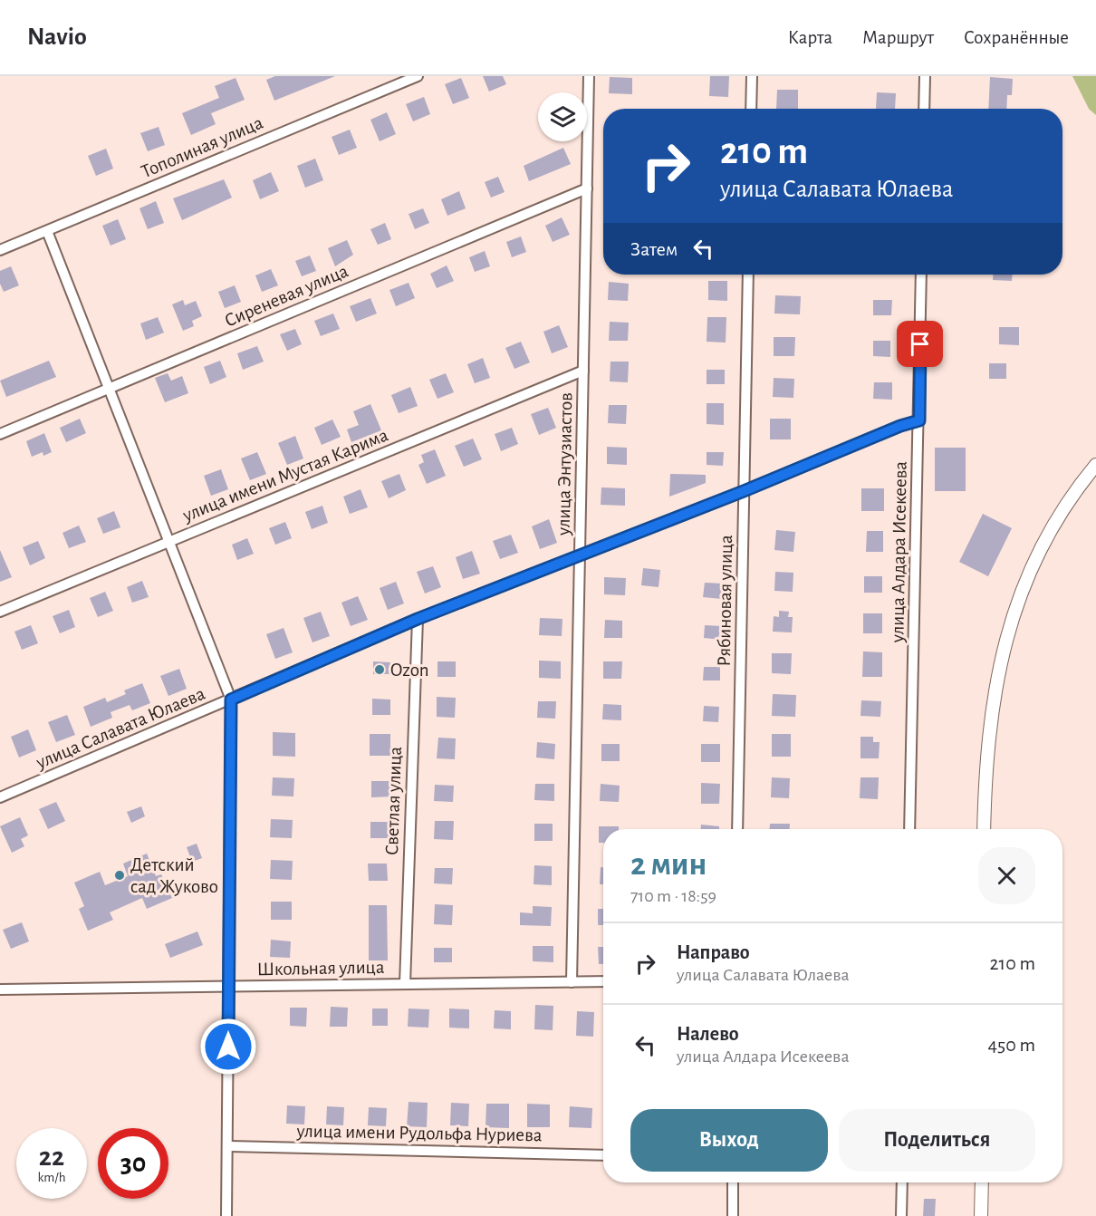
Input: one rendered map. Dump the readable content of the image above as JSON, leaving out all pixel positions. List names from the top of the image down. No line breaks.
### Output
{"streets":{"street":["Тополиная улица","Сиреневая улица","улица Энтузиастов","улица имени Мустая Карима","улица Алдара Исекеева","Рябиновая улица","улица Салавата Юлаева","Светлая улица","Школьная улица","улица имени Рудольфа Нуриева"]},"crossings":[["Сиреневая улица","улица Энтузиастов"],["улица Энтузиастов","улица имени Мустая Карима"],["улица Энтузиастов","улица Салавата Юлаева"],["улица Энтузиастов","Школьная улица"],["улица Алдара Исекеева","улица Салавата Юлаева"],["Рябиновая улица","улица Салавата Юлаева"],["улица Салавата Юлаева","Светлая улица"],["Светлая улица","Школьная улица"]],"places":["Ozon","Детский сад Жуково"],"page":{"header":"Navio","nav":["Карта","Маршрут","Сохранённые"],"turn":["210 m","улица Салавата Юлаева"],"then":"Затем","heading":["2 мин","710 m · 18:59"],"list":[{"name":"Направо","note":"улица Салавата Юлаева","value":"210 m"},{"name":"Налево","note":"улица Алдара Исекеева","value":"450 m"}],"buttons":["Выход","Поделиться"],"speed":"22 km/h","limit":"30"}}
